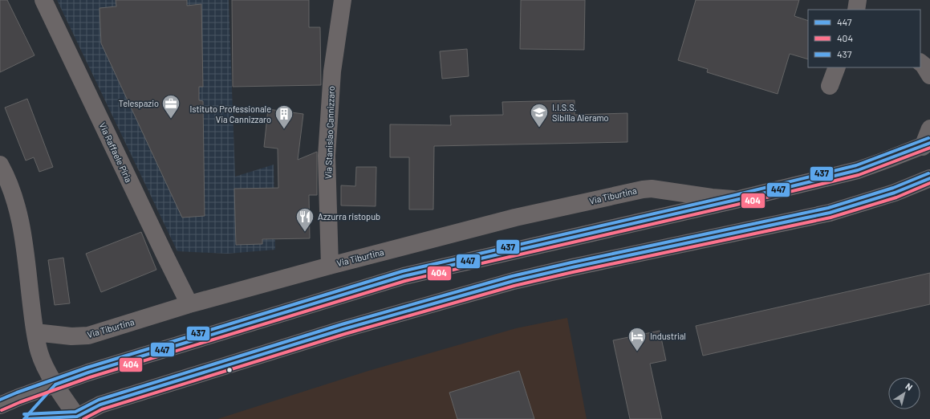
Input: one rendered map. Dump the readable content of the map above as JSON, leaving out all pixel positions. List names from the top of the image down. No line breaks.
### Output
{"streets":{"street":["Via Stanislao Cannizzaro","Via Raffaele Piria","Via Tiburtina"]},"crossings":[["Via Stanislao Cannizzaro","Via Tiburtina"],["Via Raffaele Piria","Via Tiburtina"]],"places":{"office":["Telespazio"],"school or university":["I.I.S.S. Sibilla Aleramo"],"building":["Istituto Professionale Via Cannizzaro"],"restaurant":["Azzurra ristopub"],"hotel":["Industrial"]},"lines":["transit line 437","transit line 447","transit line 404"],"legend":["447","404","437"],"north":"top right"}
